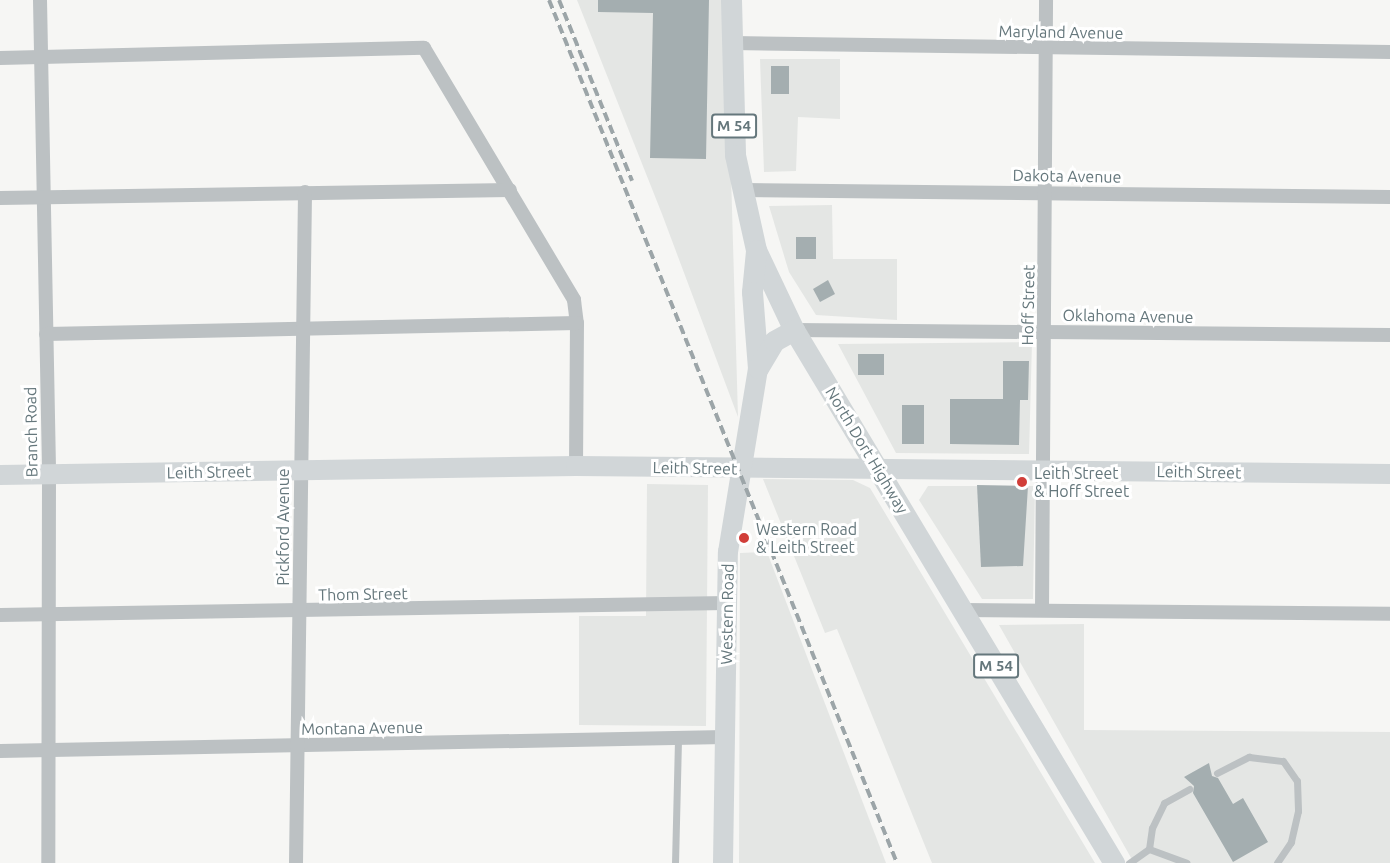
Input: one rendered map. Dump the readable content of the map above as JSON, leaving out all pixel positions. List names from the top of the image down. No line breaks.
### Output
{"streets":{"main road":["M 54","North Dort Highway"],"street":["Maryland Avenue","Dakota Avenue","Hoff Street","Oklahoma Avenue","Branch Road","Leith Street","Pickford Avenue","Thom Street","Western Road","Montana Avenue"]},"crossings":[["Maryland Avenue","Hoff Street"],["Maryland Avenue","North Dort Highway"],["Dakota Avenue","Hoff Street"],["Dakota Avenue","North Dort Highway"],["Hoff Street","Oklahoma Avenue"],["Hoff Street","Leith Street"],["Oklahoma Avenue","North Dort Highway"],["Branch Road","Leith Street"],["Branch Road","Thom Street"],["Branch Road","Montana Avenue"],["North Dort Highway","Leith Street"],["Leith Street","Pickford Avenue"],["Leith Street","Western Road"],["Pickford Avenue","Thom Street"],["Pickford Avenue","Montana Avenue"],["Thom Street","Western Road"],["Western Road","Montana Avenue"]],"places":["Leith Street & Hoff Street","Western Road & Leith Street"]}
